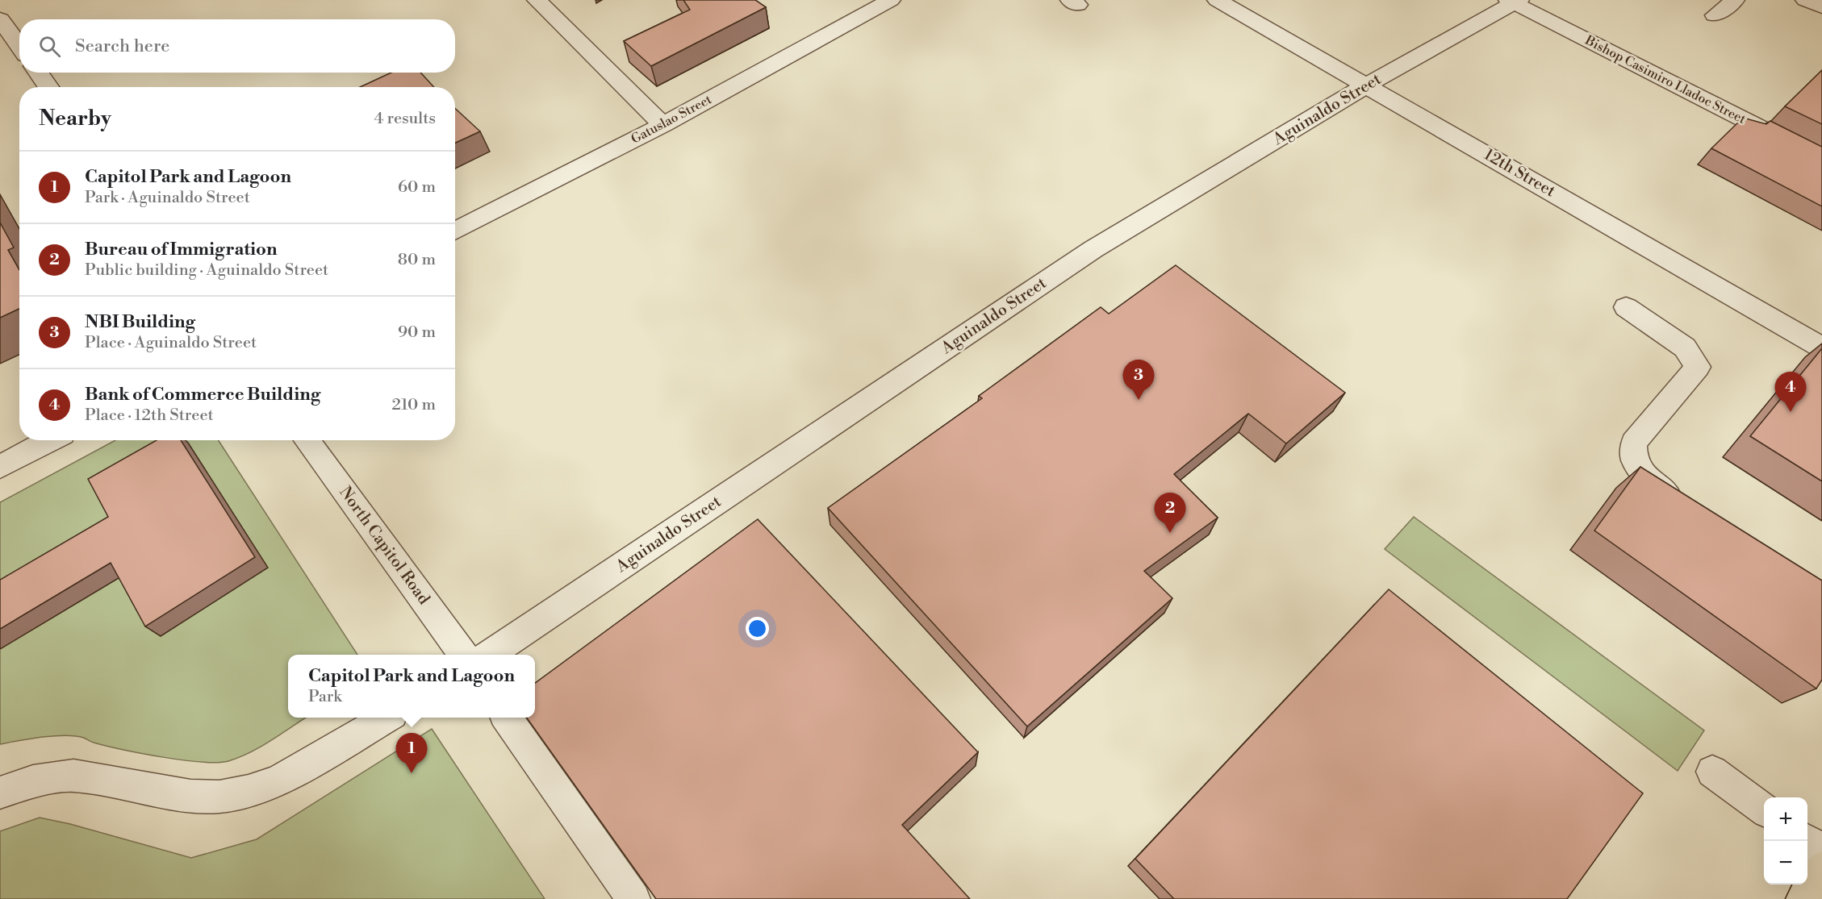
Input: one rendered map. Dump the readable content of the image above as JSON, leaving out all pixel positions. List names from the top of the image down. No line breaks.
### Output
{"streets":{"street":["Bishop Casimiro Lladoc Street","Aguinaldo Street","Gatuslao Street","12th Street","North Capitol Road"]},"crossings":[["Bishop Casimiro Lladoc Street","Aguinaldo Street"],["Aguinaldo Street","12th Street"]],"page":{"search":"Search here","heading":["Nearby","4 results"],"list":[{"mark":"1","name":"Capitol Park and Lagoon","note":"Park · Aguinaldo Street","value":"60 m"},{"mark":"2","name":"Bureau of Immigration","note":"Public building · Aguinaldo Street","value":"80 m"},{"mark":"3","name":"NBI Building","note":"Place · Aguinaldo Street","value":"90 m"},{"mark":"4","name":"Bank of Commerce Building","note":"Place · 12th Street","value":"210 m"}],"pins":["3","4","2","1"],"popup":["Capitol Park and Lagoon","Park"],"map_buttons":["+","−"]}}
